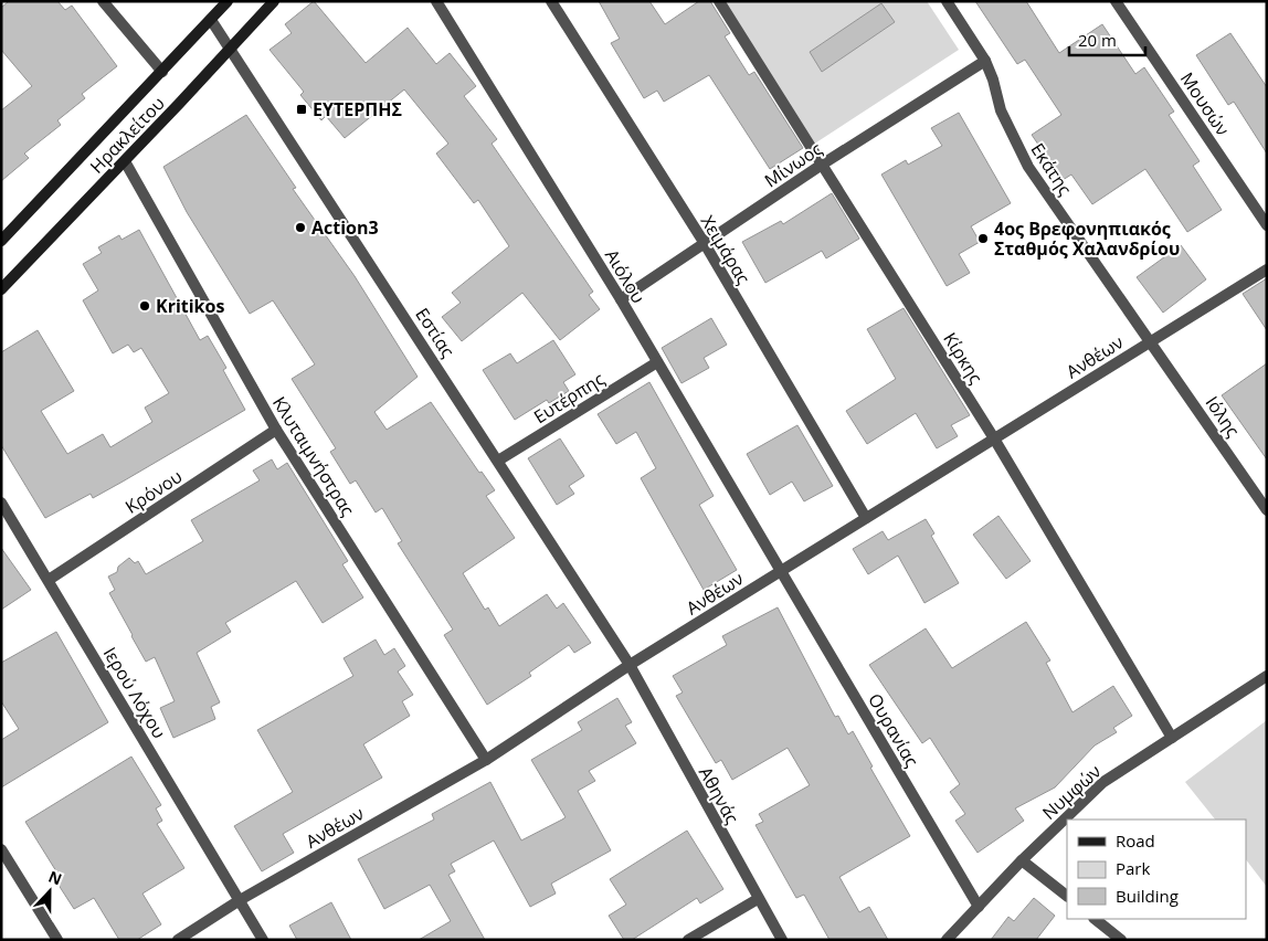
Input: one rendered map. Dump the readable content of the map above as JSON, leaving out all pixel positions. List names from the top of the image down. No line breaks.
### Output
{"streets":{"main road":["Ηρακλείτου"],"street":["Μουσών","Μίνωος","Εκάτης","Χειμάρας","Αιόλου","Εστίας","Ανθέων","Κίρκης","Ευτέρπης","Ιόλης","Κλυταιμνήστρας","Κρόνου","Ιερού Λόχου","Ουρανίας","Νυμφών","Αθηνάς"]},"crossings":[["Ηρακλείτου","Εστίας"],["Ηρακλείτου","Κλυταιμνήστρας"],["Μίνωος","Εκάτης"],["Μίνωος","Χειμάρας"],["Μίνωος","Αιόλου"],["Μίνωος","Κίρκης"],["Εκάτης","Ανθέων"],["Εκάτης","Ιόλης"],["Χειμάρας","Ανθέων"],["Αιόλου","Ανθέων"],["Αιόλου","Ευτέρπης"],["Αιόλου","Ουρανίας"],["Εστίας","Ανθέων"],["Εστίας","Ευτέρπης"],["Εστίας","Αθηνάς"],["Ανθέων","Κίρκης"],["Ανθέων","Ιόλης"],["Ανθέων","Κλυταιμνήστρας"],["Ανθέων","Ιερού Λόχου"],["Ανθέων","Ουρανίας"],["Ανθέων","Αθηνάς"],["Κίρκης","Νυμφών"],["Κλυταιμνήστρας","Κρόνου"],["Κρόνου","Ιερού Λόχου"],["Ουρανίας","Νυμφών"]],"places":{"transit":["ΕΥΤΕΡΠΗΣ"],"other":["Action3","4ος Βρεφονηπιακός Σταθμός Χαλανδρίου","Kritikos"]},"legend":["Road","Park","Building"],"scale_bar":"20 m","north":"top"}
